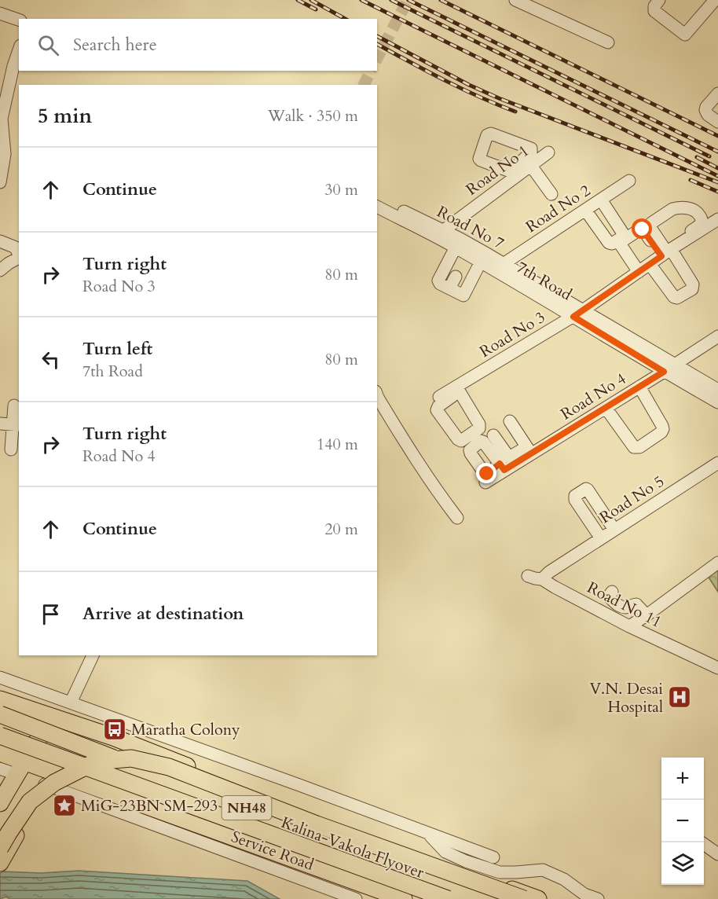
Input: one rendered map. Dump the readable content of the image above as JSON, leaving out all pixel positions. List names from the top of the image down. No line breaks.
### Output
{"streets":{"highway":["NH48","Kalina-Vakola Flyover"],"street":["Road No 1","Road No 2","Road No 7","7th Road","Road No 3","Road No 4","Road No 5","Road No 11","Service Road"]},"crossings":[["Road No 1","Road No 7"],["Road No 2","Road No 7"],["Road No 7","7th Road"],["Road No 7","Road No 3"],["Road No 7","Road No 4"],["7th Road","Road No 3"],["7th Road","Road No 4"],["Road No 5","Road No 11"]],"places":{"hospital":["V.N. Desai Hospital"],"bus stop":["Maratha Colony"],"place":["MiG-23BN SM-293"]},"page":{"search":"Search here","heading":["5 min","Walk · 350 m"],"list":[["Continue","30 m"],["Turn right","Road No 3","80 m"],["Turn left","7th Road","80 m"],["Turn right","Road No 4","140 m"],["Continue","20 m"],"Arrive at destination"],"map_buttons":["+","−"]}}
